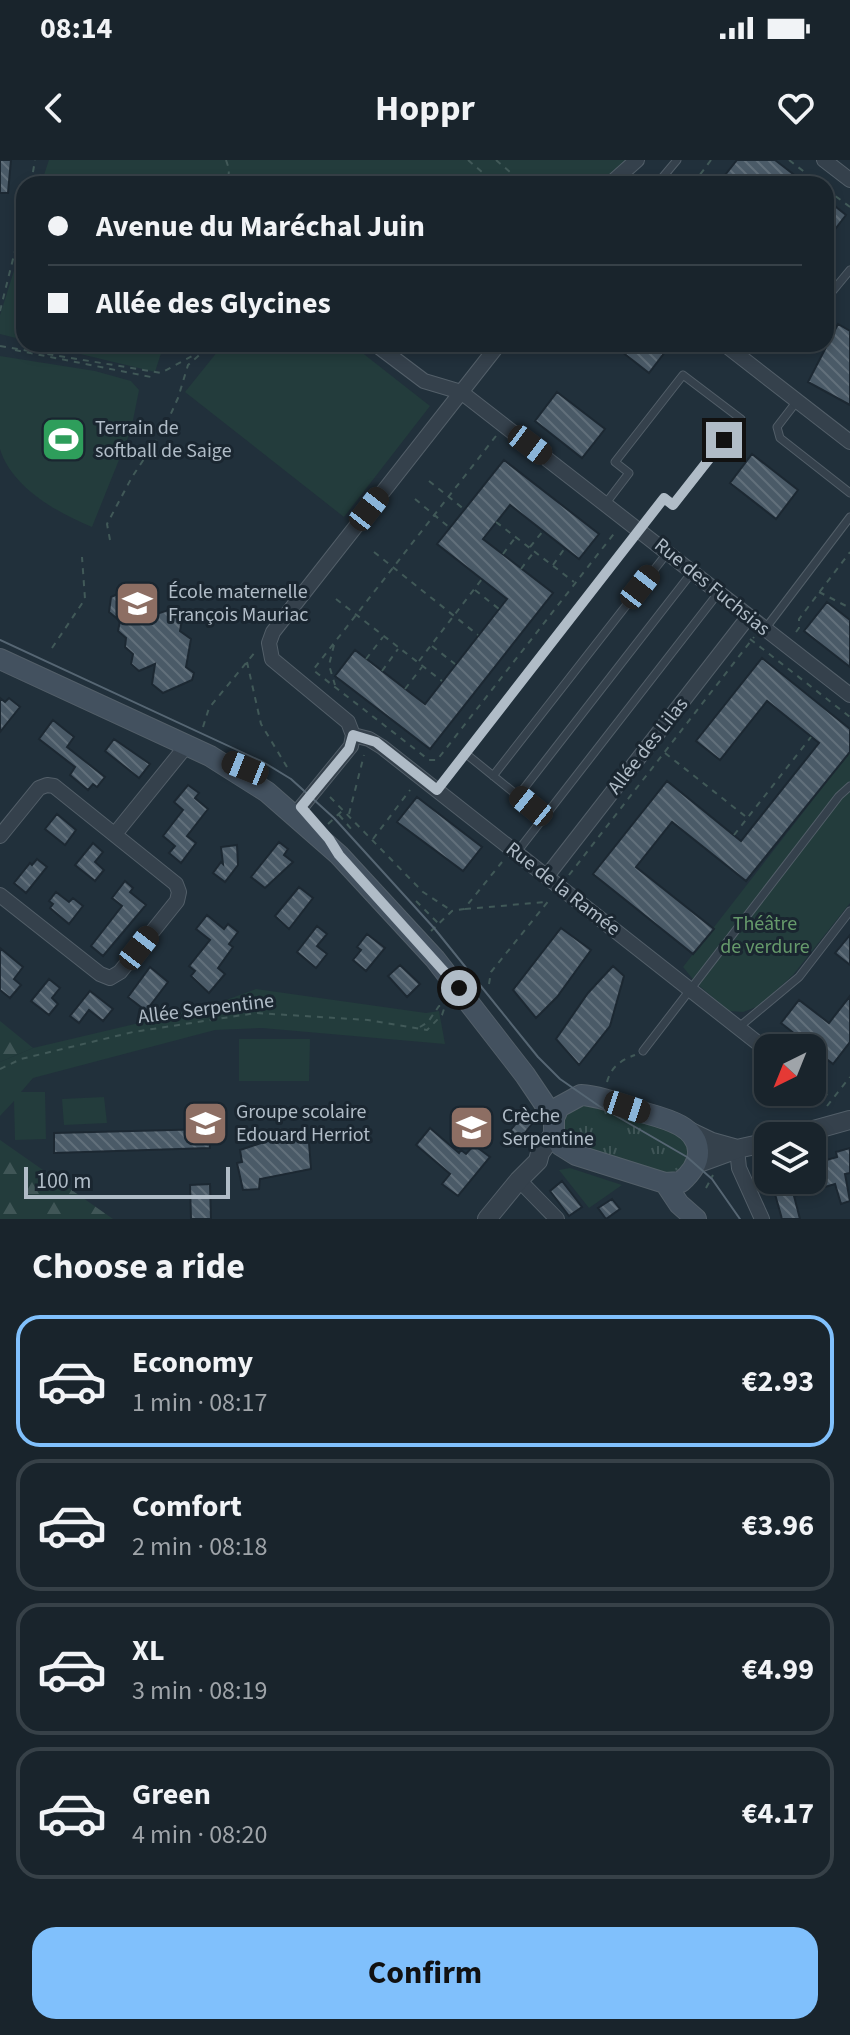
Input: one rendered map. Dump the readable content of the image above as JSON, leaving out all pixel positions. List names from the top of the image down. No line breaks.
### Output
{"streets":{"street":["Rue des Fuchsias","Allée des Lilas","Rue de la Ramée"],"path":["Allée Serpentine"]},"crossings":[["Rue des Fuchsias","Allée des Lilas"],["Allée des Lilas","Rue de la Ramée"]],"parks":["Théâtre de verdure"],"places":{"sports":["Terrain de softball de Saige"],"school or university":["École maternelle François Mauriac","Groupe scolaire Edouard Herriot","Crèche Serpentine"]},"scale_bar":"100 m","north":"bottom left","page":{"status":"08:14","header":"Hoppr","banner":["Avenue du Maréchal Juin","Allée des Glycines"],"scale":"100 m","heading":"Choose a ride","list":[{"name":"Economy","note":"1 min · 08:17","value":"€2.93"},{"name":"Comfort","note":"2 min · 08:18","value":"€3.96"},{"name":"XL","note":"3 min · 08:19","value":"€4.99"},{"name":"Green","note":"4 min · 08:20","value":"€4.17"}],"buttons":"Confirm"}}
